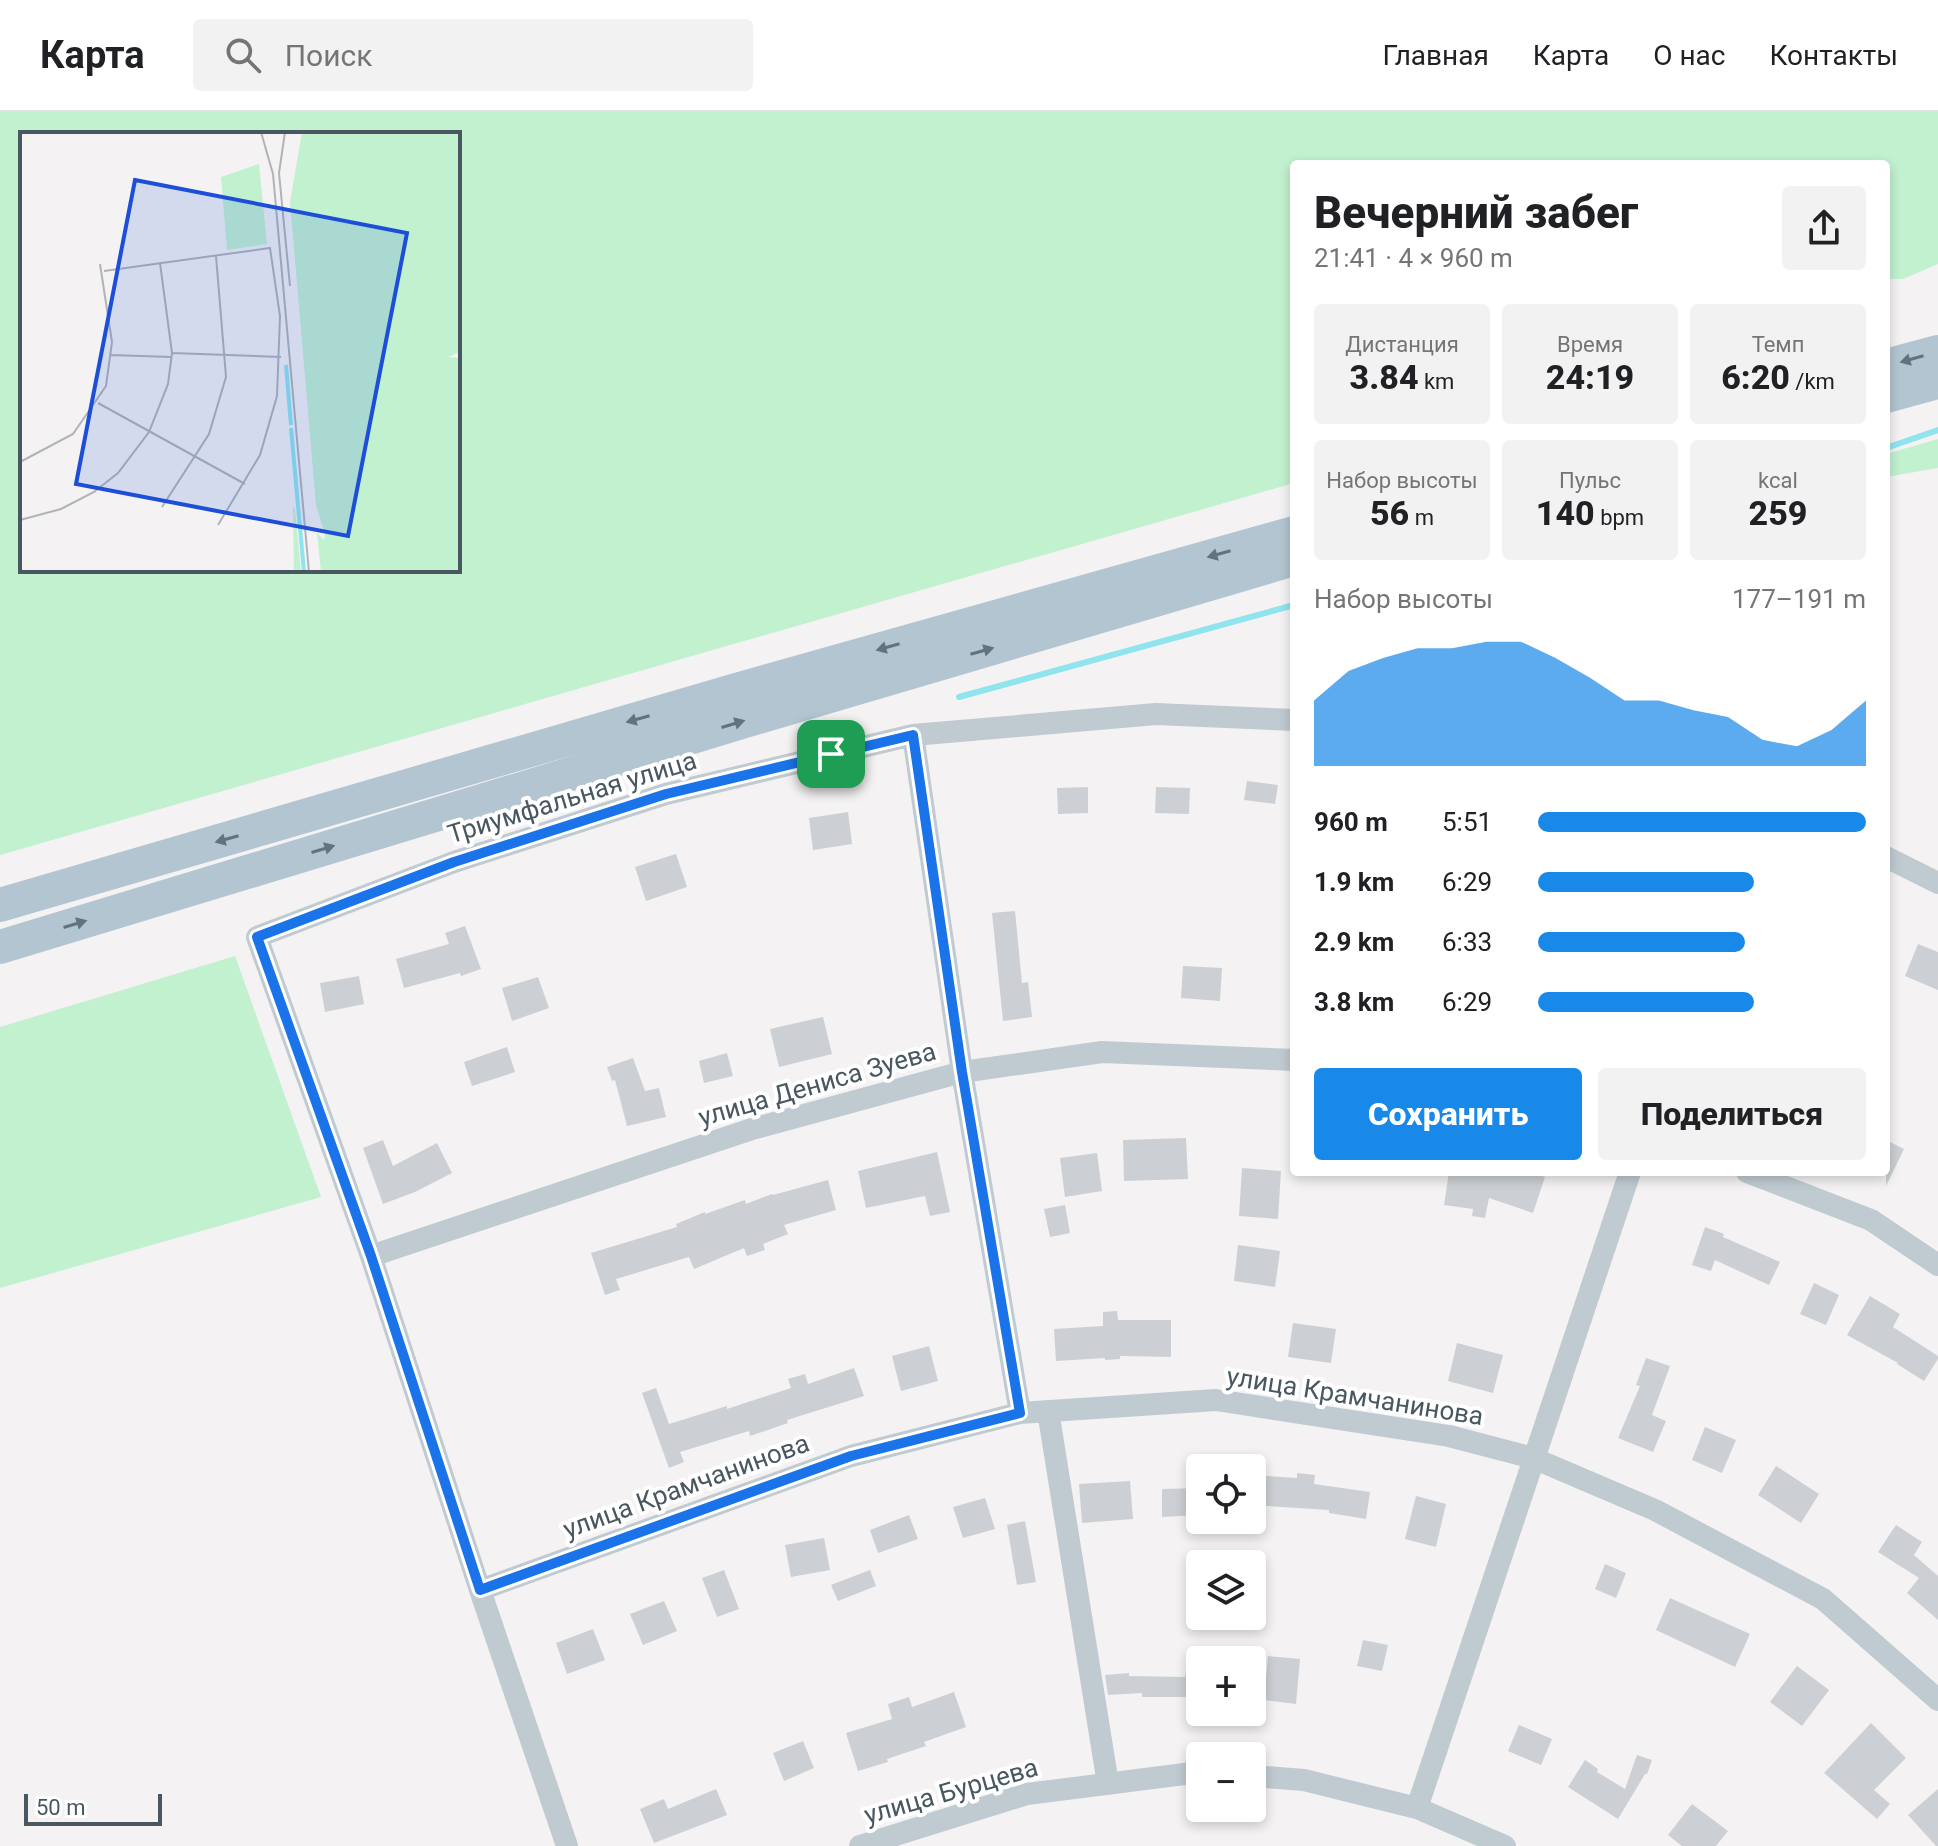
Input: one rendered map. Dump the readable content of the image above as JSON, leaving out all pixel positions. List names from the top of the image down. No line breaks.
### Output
{"streets":{"street":["Триумфальная улица","улица Дениса Зуева","улица Крамчанинова","улица Бурцева"]},"crossings":[["Триумфальная улица","улица Дениса Зуева"]],"scale_bar":"50 m","page":{"header":"Карта","search":"Поиск","nav":["Главная","Карта","О нас","Контакты"],"heading":["Вечерний забег","21:41 · 4 × 960 m"],"stats":[["Дистанция","3.84 km"],["Время","24:19"],["Темп","6:20 /km"],["Набор высоты","56 m"],["Пульс","140 bpm"],["kcal","259"]],"chart":["Набор высоты","177–191 m"],"list":[{"name":"960 m","note":"5:51"},{"name":"1.9 km","note":"6:29"},{"name":"2.9 km","note":"6:33"},{"name":"3.8 km","note":"6:29"}],"buttons":["Сохранить","Поделиться"],"map_buttons":["+","−"],"scale":"50 m"}}
